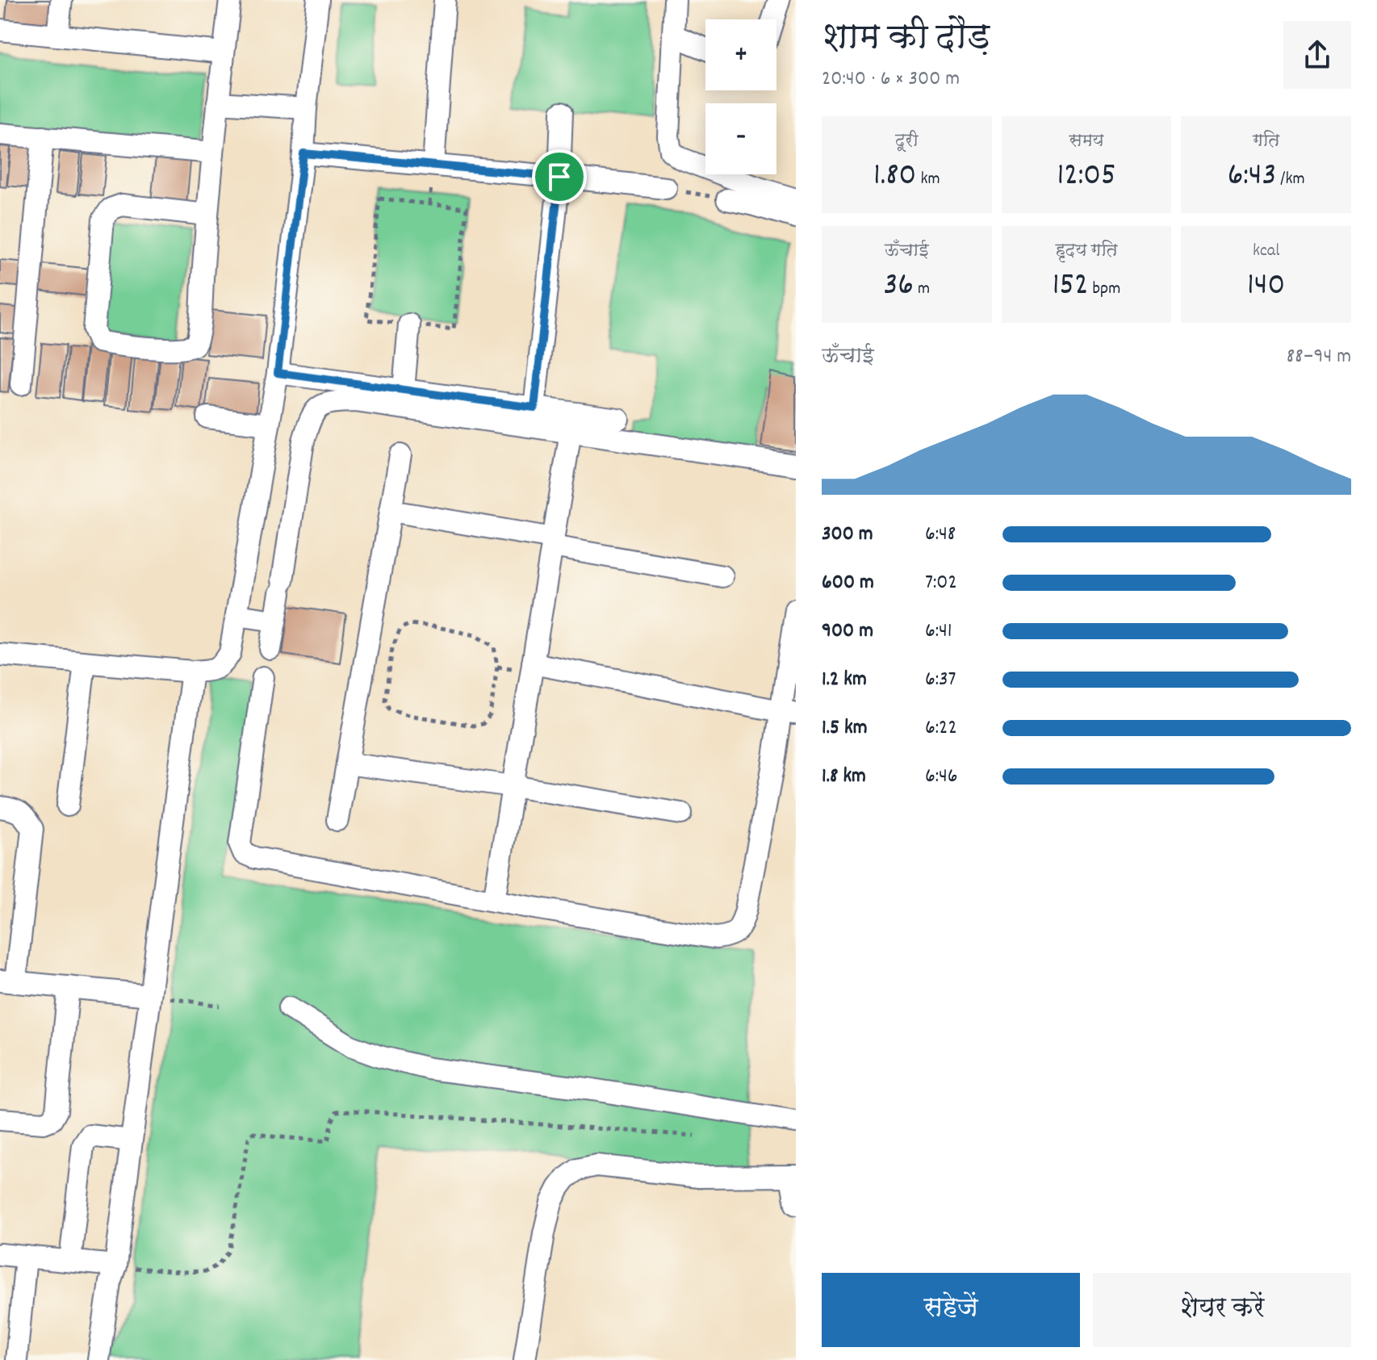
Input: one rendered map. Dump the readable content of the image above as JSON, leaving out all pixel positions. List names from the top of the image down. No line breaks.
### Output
{"page":{"heading":["शाम की दौड़","20:40 · 6 × 300 m"],"map_buttons":["+","−"],"stats":[["दूरी","1.80 km"],["समय","12:05"],["गति","6:43 /km"],["ऊँचाई","36 m"],["हृदय गति","152 bpm"],["kcal","140"]],"chart":["ऊँचाई","88–94 m"],"list":[{"name":"300 m","note":"6:48"},{"name":"600 m","note":"7:02"},{"name":"900 m","note":"6:41"},{"name":"1.2 km","note":"6:37"},{"name":"1.5 km","note":"6:22"},{"name":"1.8 km","note":"6:46"}],"buttons":["सहेजें","शेयर करें"]}}
